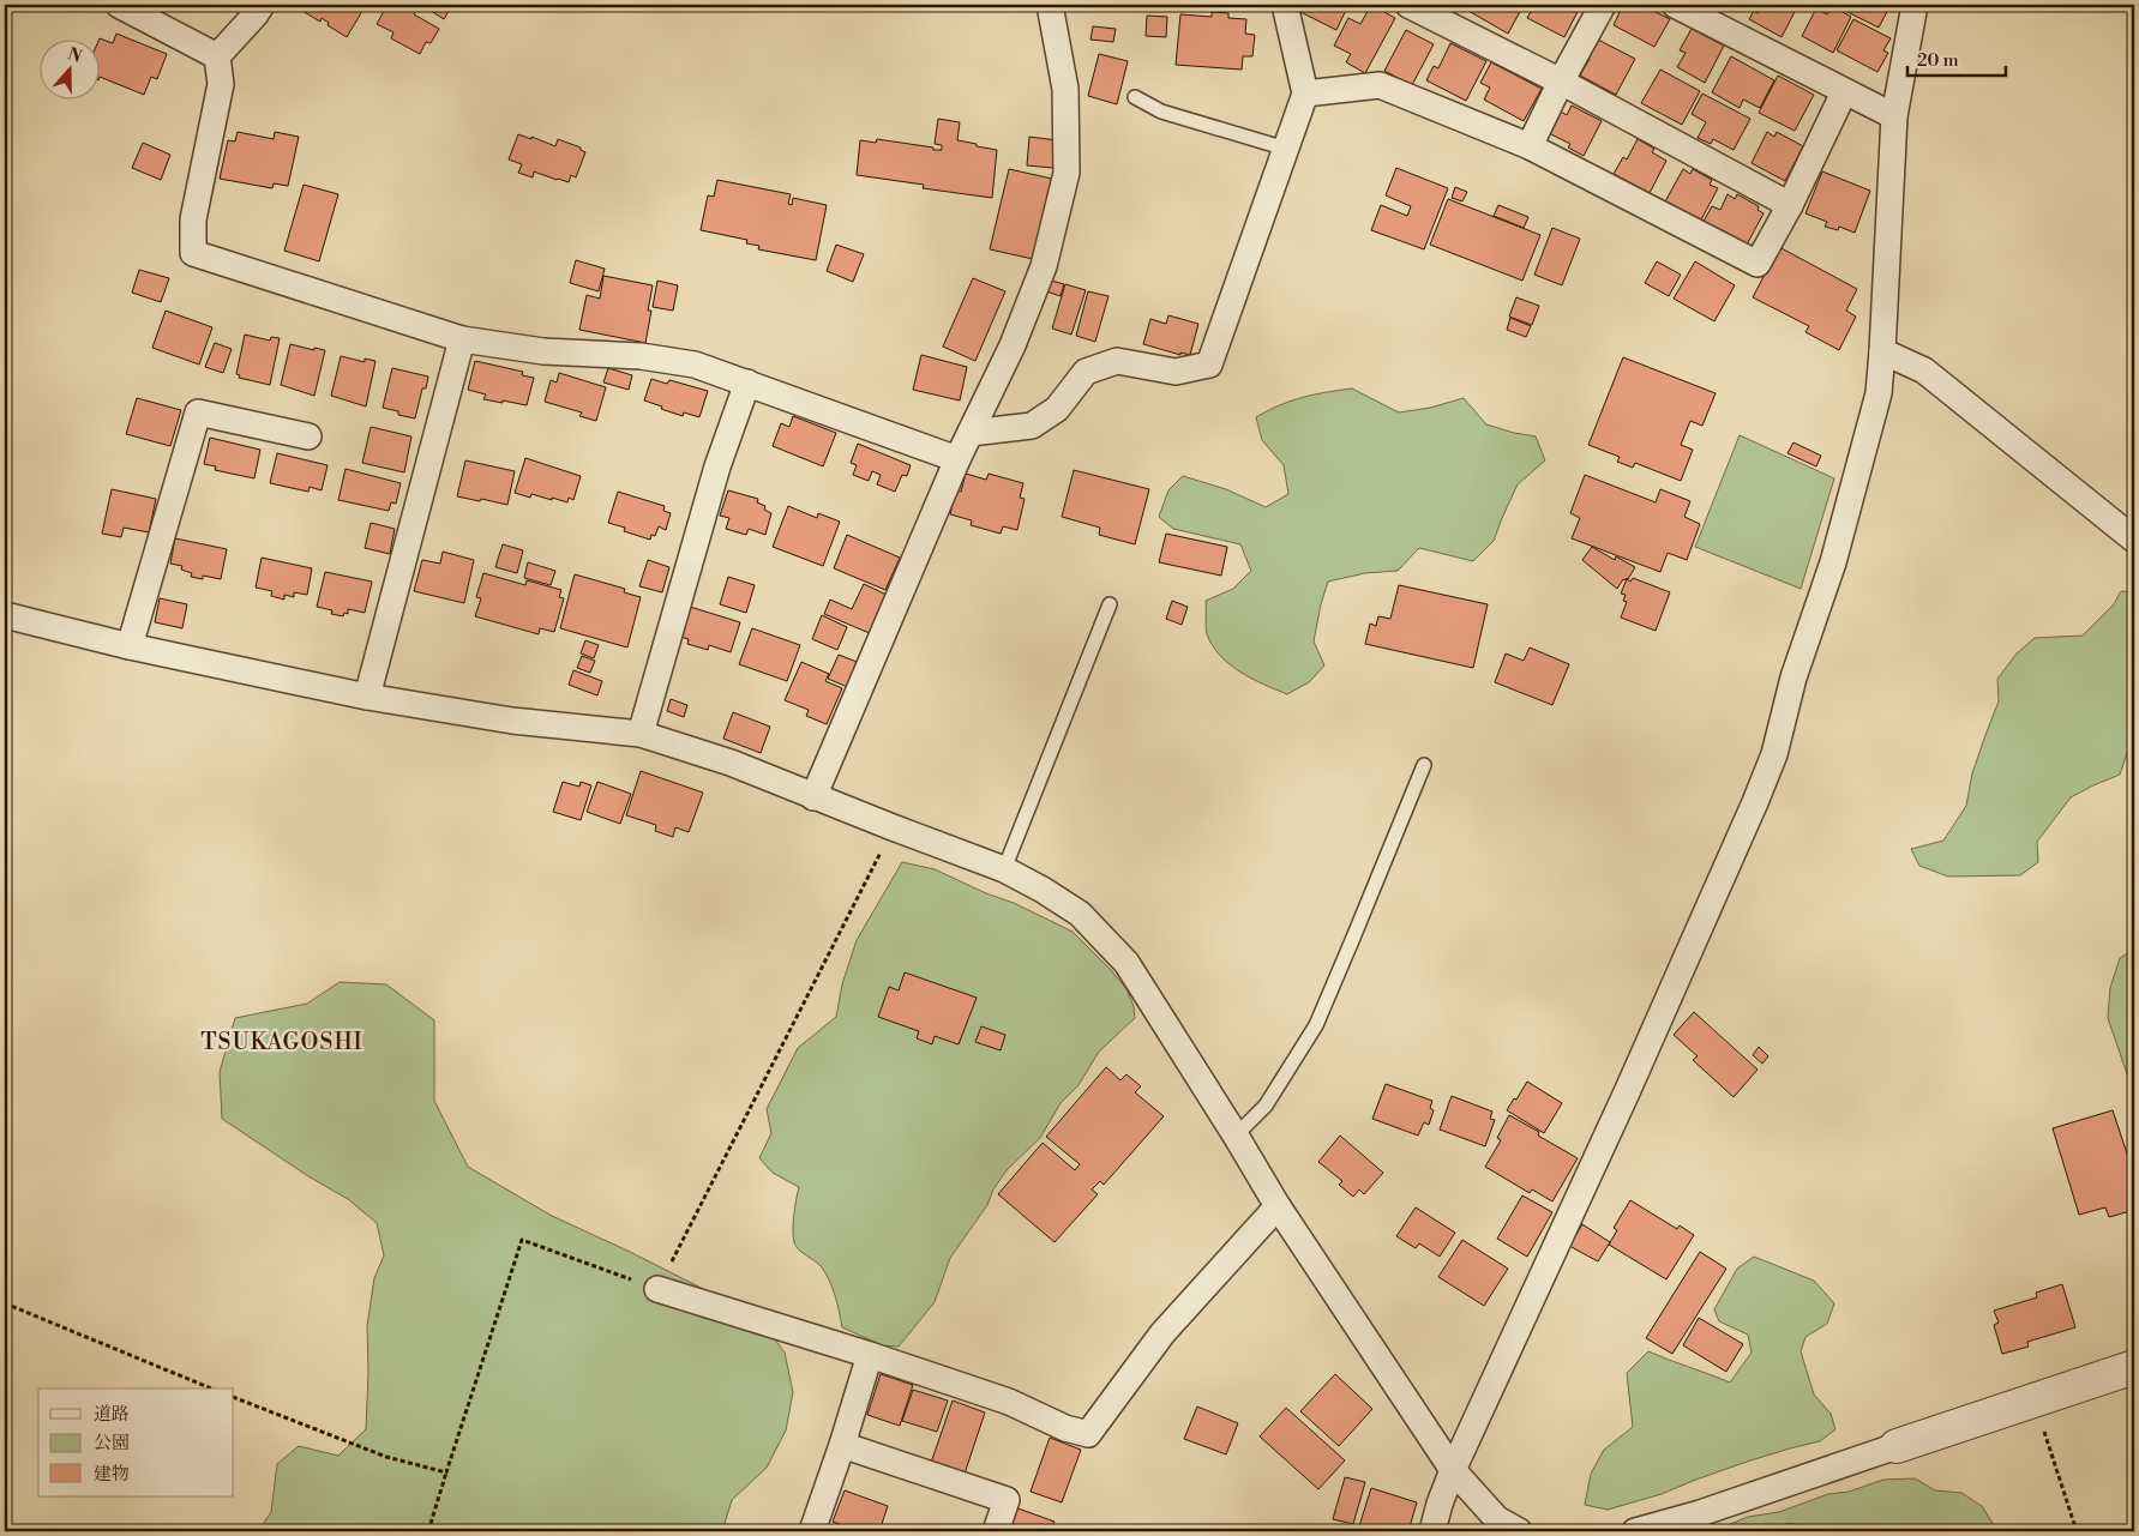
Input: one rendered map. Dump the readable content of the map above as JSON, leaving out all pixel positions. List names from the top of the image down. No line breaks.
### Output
{"districts":["TSUKAGOSHI"],"legend":["道路","公園","建物"],"scale_bar":"20 m","north":"top"}
